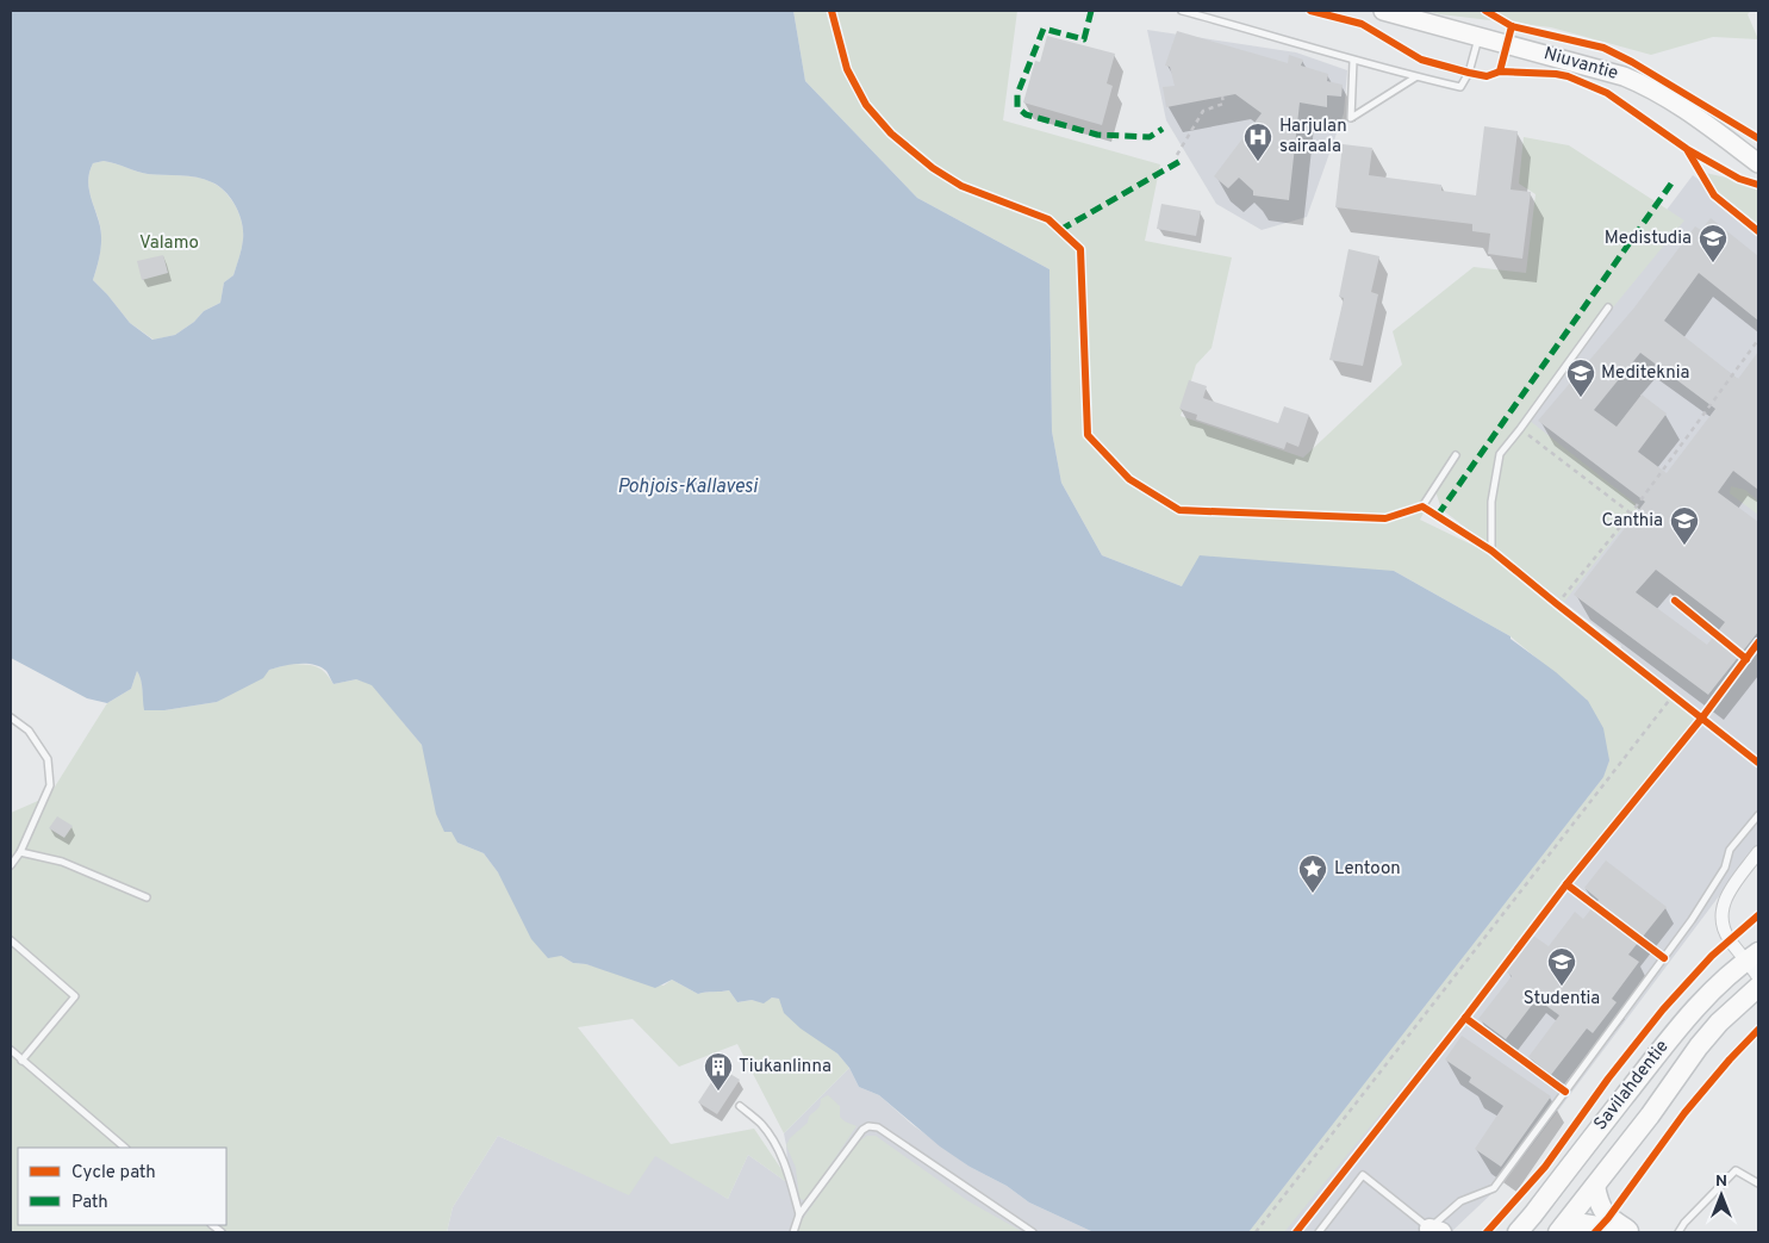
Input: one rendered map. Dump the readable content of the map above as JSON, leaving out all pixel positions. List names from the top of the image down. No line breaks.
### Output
{"streets":{"main road":["Savilahdentie"],"street":["Niuvantie"]},"water":["Pohjois-Kallavesi"],"parks":["Valamo"],"places":{"hospital":["Harjulan sairaala"],"school or university":["Medistudia","Mediteknia","Canthia","Studentia"],"place":["Lentoon"],"building":["Tiukanlinna"]},"legend":["Cycle path","Path"],"north":"top"}
